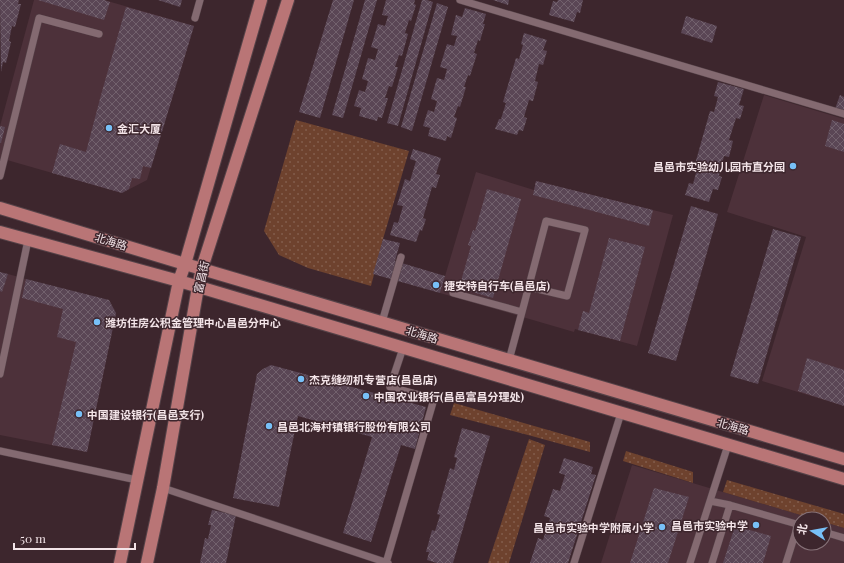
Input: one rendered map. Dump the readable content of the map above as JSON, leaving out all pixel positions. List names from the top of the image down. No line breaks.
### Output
{"streets":{"main road":["北海路","富昌街"]},"crossings":[["北海路","富昌街"]],"places":["金汇大厦","昌邑市实验幼儿园市直分园","捷安特自行车(昌邑店)","潍坊住房公积金管理中心昌邑分中心","杰克缝纫机专营店(昌邑店)","中国农业银行(昌邑富昌分理处)","中国建设银行(昌邑支行)","昌邑北海村镇银行股份有限公司","昌邑市实验中学","昌邑市实验中学附属小学"],"scale_bar":"50 m","north":"left"}
